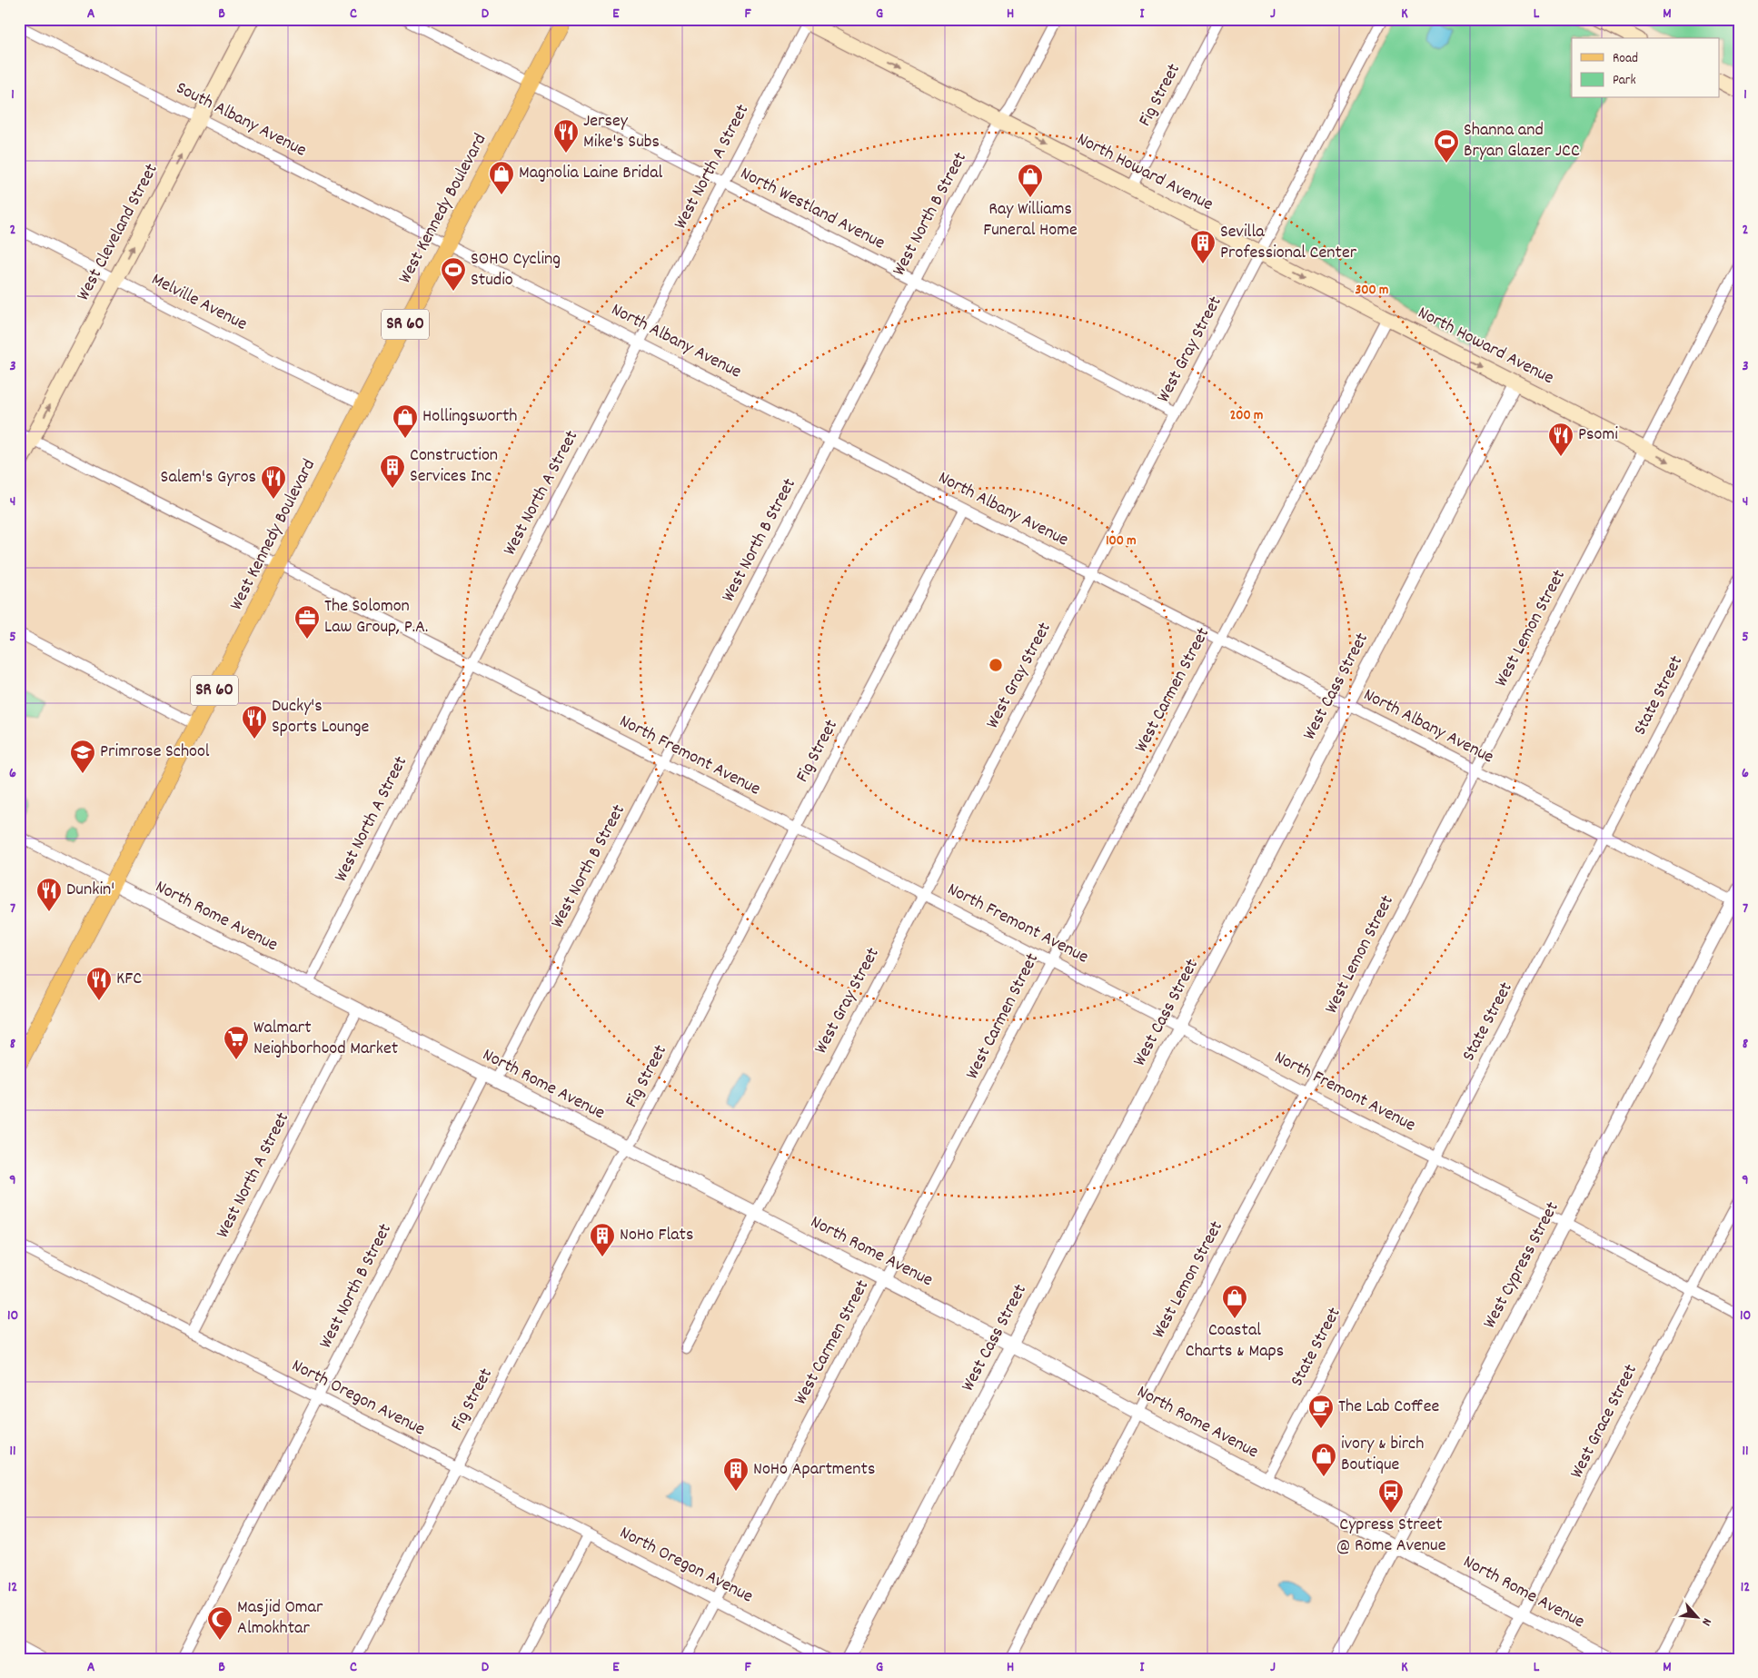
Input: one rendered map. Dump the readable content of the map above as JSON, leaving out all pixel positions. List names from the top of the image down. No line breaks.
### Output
{"streets":{"main road":["North Howard Avenue","West Kennedy Boulevard","West Cleveland Street","SR 60"],"street":["Fig Street","South Albany Avenue","West North A Street","North Westland Avenue","West North B Street","Melville Avenue","North Albany Avenue","West Gray Street","West Lemon Street","West Cass Street","West Carmen Street","State Street","North Fremont Avenue","North Rome Avenue","West Cypress Street","North Oregon Avenue","West Grace Street"]},"crossings":[["Fig Street","North Howard Avenue"],["Fig Street","North Albany Avenue"],["Fig Street","North Fremont Avenue"],["Fig Street","North Rome Avenue"],["Fig Street","North Oregon Avenue"],["South Albany Avenue","West Kennedy Boulevard"],["South Albany Avenue","West Cleveland Street"],["South Albany Avenue","North Albany Avenue"],["West North A Street","North Howard Avenue"],["West North A Street","North Westland Avenue"],["West North A Street","North Albany Avenue"],["West North A Street","North Fremont Avenue"],["West North A Street","North Rome Avenue"],["West North A Street","North Oregon Avenue"],["North Howard Avenue","West North B Street"],["North Howard Avenue","West Gray Street"],["North Howard Avenue","West Lemon Street"],["North Howard Avenue","West Cass Street"],["North Howard Avenue","West Carmen Street"],["West Kennedy Boulevard","North Westland Avenue"],["West Kennedy Boulevard","Melville Avenue"],["West Kennedy Boulevard","North Albany Avenue"],["West Kennedy Boulevard","North Fremont Avenue"],["West Kennedy Boulevard","North Rome Avenue"],["North Westland Avenue","West North B Street"],["North Westland Avenue","West Gray Street"],["West North B Street","North Albany Avenue"],["West North B Street","North Fremont Avenue"],["West North B Street","North Rome Avenue"],["West North B Street","North Oregon Avenue"],["West Cleveland Street","Melville Avenue"],["West Cleveland Street","North Fremont Avenue"],["North Albany Avenue","West Gray Street"],["North Albany Avenue","West Lemon Street"],["North Albany Avenue","West Cass Street"],["North Albany Avenue","West Carmen Street"],["North Albany Avenue","State Street"],["North Albany Avenue","West Cypress Street"],["West Gray Street","North Fremont Avenue"],["West Gray Street","North Rome Avenue"],["West Lemon Street","North Fremont Avenue"],["West Lemon Street","North Rome Avenue"],["West Cass Street","North Fremont Avenue"],["West Cass Street","North Rome Avenue"],["West Carmen Street","North Fremont Avenue"],["West Carmen Street","North Rome Avenue"],["West Carmen Street","North Oregon Avenue"],["State Street","North Fremont Avenue"],["State Street","North Rome Avenue"],["North Fremont Avenue","West Cypress Street"],["North Fremont Avenue","West Grace Street"],["North Rome Avenue","West Cypress Street"],["North Rome Avenue","West Grace Street"]],"one_way":["North Howard Avenue","West Cleveland Street"],"places":{"restaurant":["Jersey Mike's Subs","Psomi","Salem's Gyros","Ducky's Sports Lounge","Dunkin'","KFC"],"sports":["Shanna and Bryan Glazer JCC","SOHO Cycling Studio"],"shop":["Magnolia Laine Bridal","Ray Williams Funeral Home","Hollingsworth","Coastal Charts & Maps","ivory & birch Boutique"],"building":["Sevilla Professional Center","Construction Services Inc","NoHo Flats","NoHo Apartments"],"office":["The Solomon Law Group, P.A."],"school or university":["Primrose School"],"supermarket":["Walmart Neighborhood Market"],"cafe":["The Lab Coffee"],"bus stop":["Cypress Street @ Rome Avenue"],"mosque":["Masjid Omar Almokhtar"]},"legend":["Road","Park"],"north":"bottom right","grid":{"columns":["A","B","C","D","E","F","G","H","I","J","K","L","M"],"rows":["1","2","3","4","5","6","7","8","9","10","11","12"]},"rings":["300 m","200 m","100 m"]}
